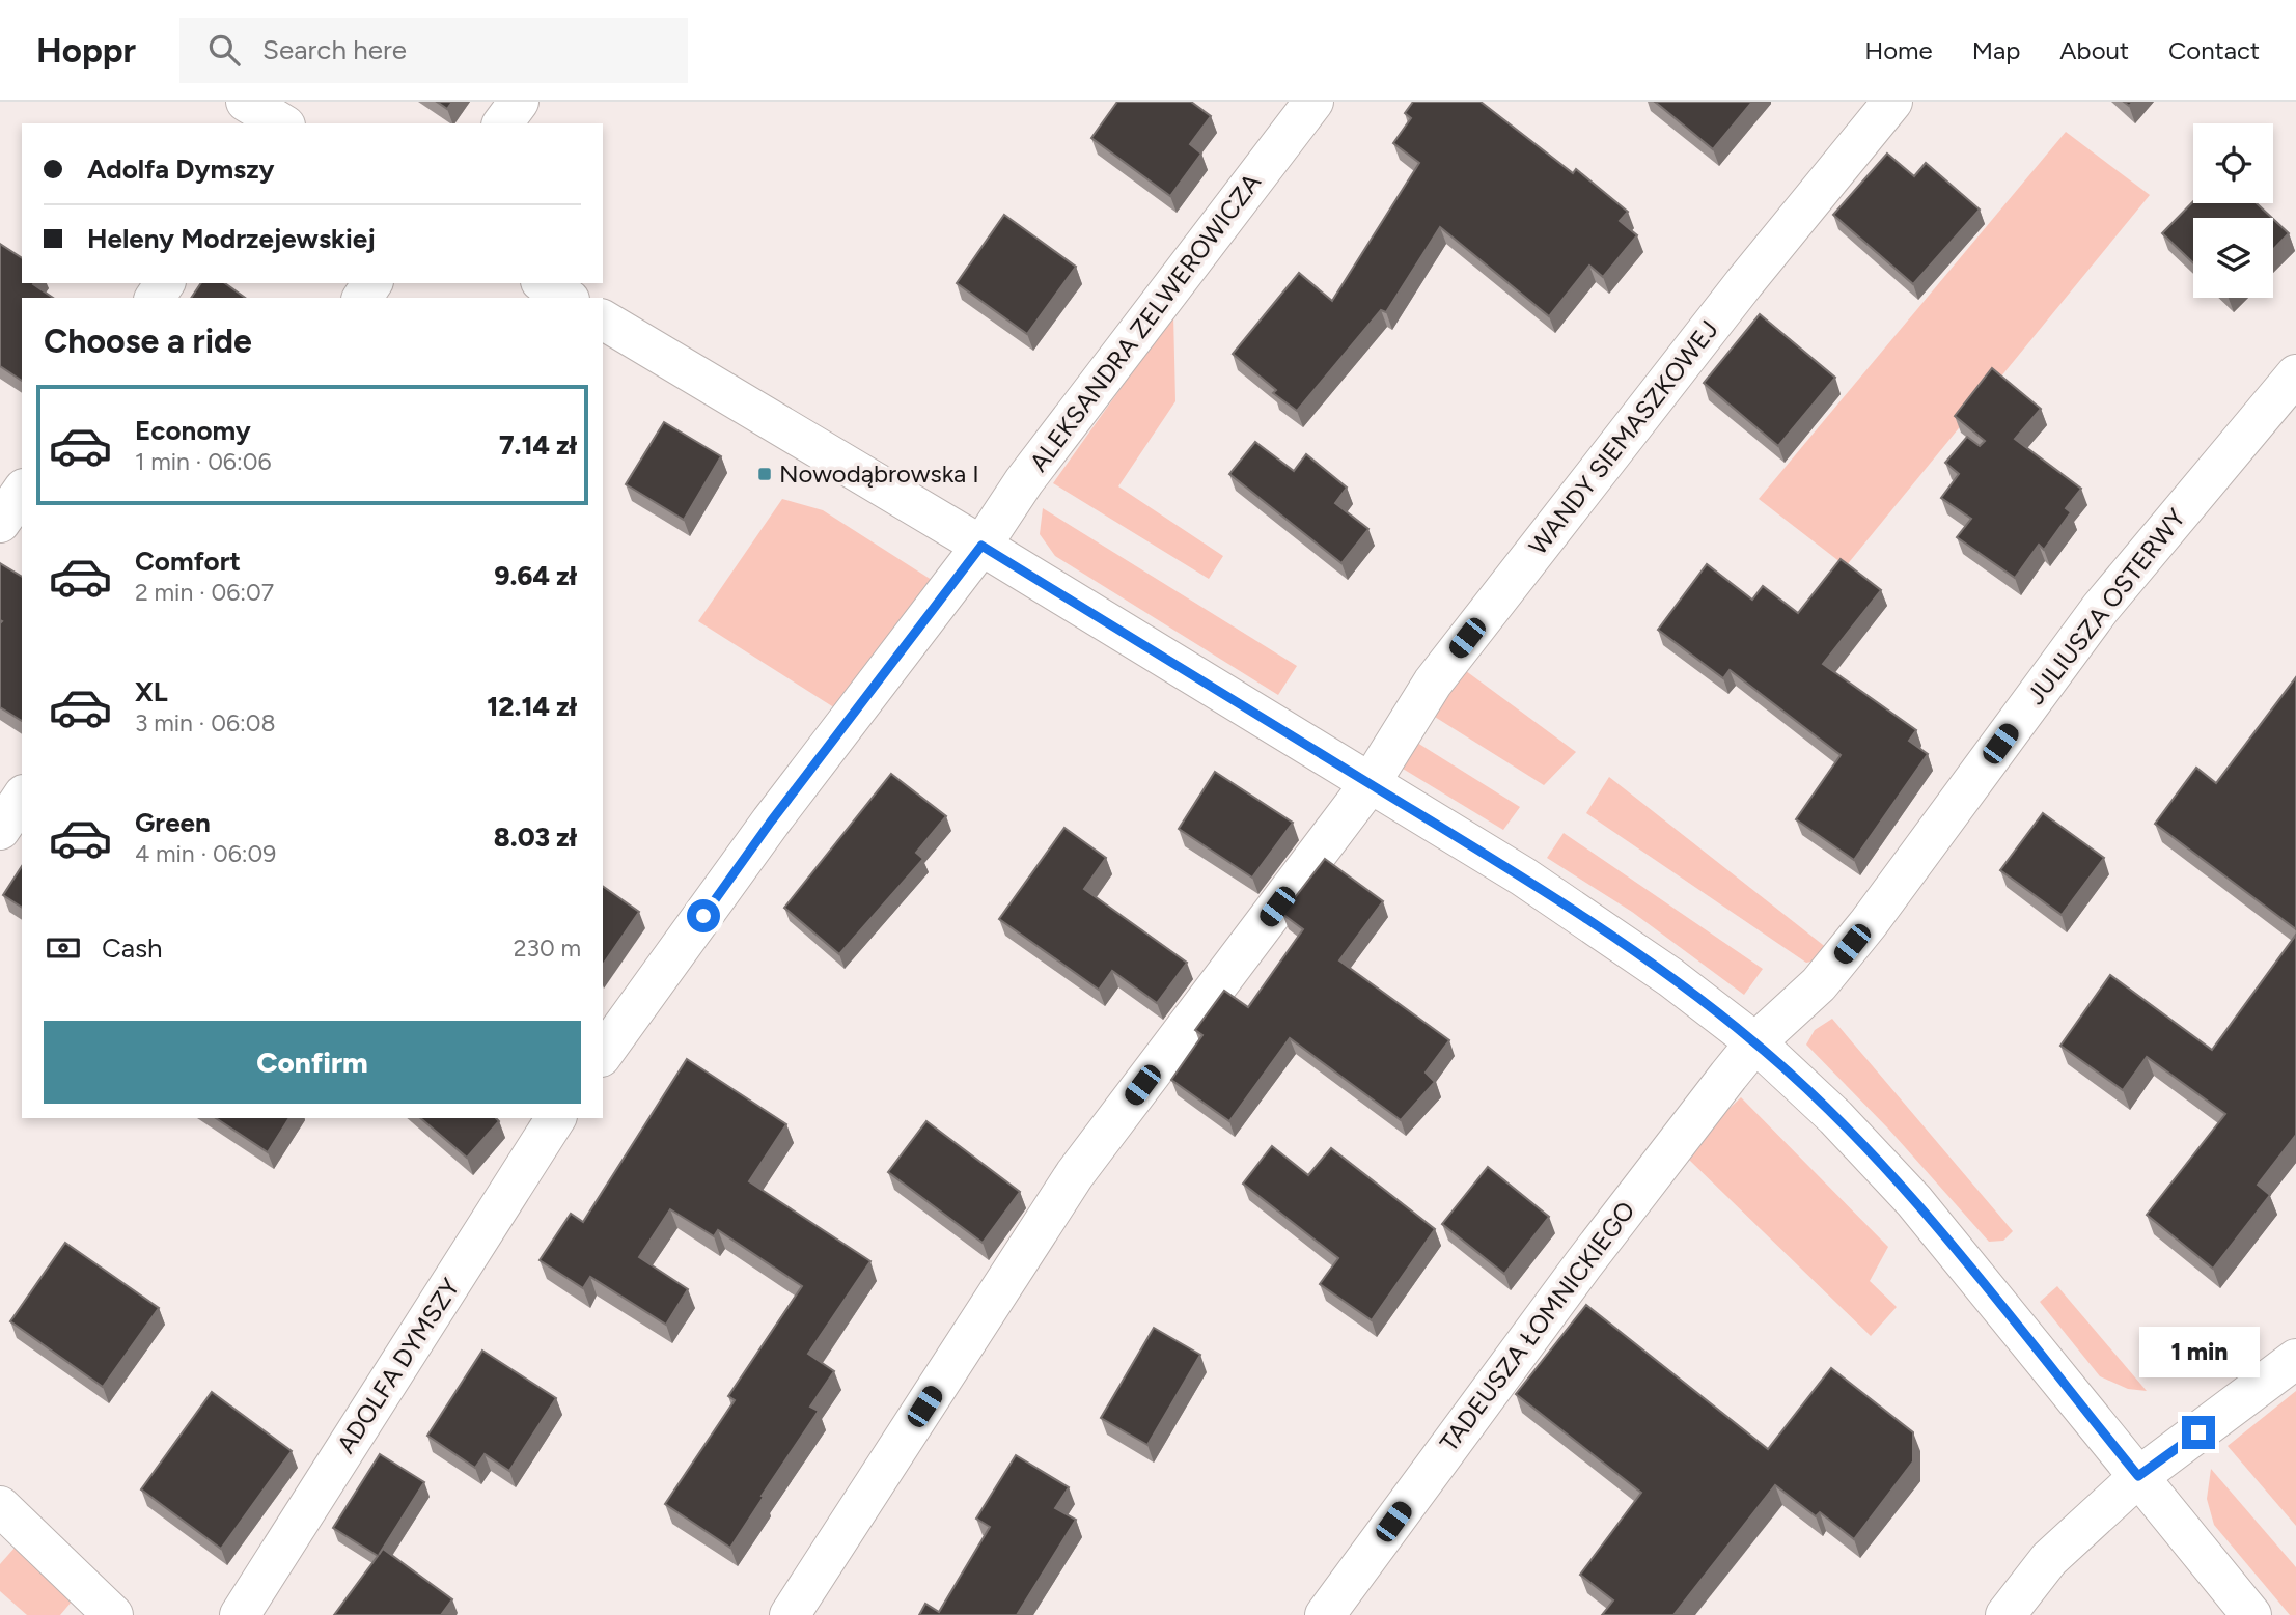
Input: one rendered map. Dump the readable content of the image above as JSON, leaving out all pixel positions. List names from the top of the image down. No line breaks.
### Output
{"streets":{"street":["ALEKSANDRA ZELWEROWICZA","WANDY SIEMASZKOWEJ","JULIUSZA OSTERWY","TADEUSZA ŁOMNICKIEGO","ADOLFA DYMSZY"]},"crossings":[["JULIUSZA OSTERWY","TADEUSZA ŁOMNICKIEGO"]],"places":{"transit":["Nowodąbrowska I"]},"page":{"header":"Hoppr","search":"Search here","nav":["Home","Map","About","Contact"],"banner":["Adolfa Dymszy","Heleny Modrzejewskiej"],"heading":"Choose a ride","list":[{"name":"Economy","note":"1 min · 06:06","value":"7.14 zł"},{"name":"Comfort","note":"2 min · 06:07","value":"9.64 zł"},{"name":"XL","note":"3 min · 06:08","value":"12.14 zł"},{"name":"Green","note":"4 min · 06:09","value":"8.03 zł"}],"pay":["Cash","230 m"],"buttons":"Confirm","bubble":"1 min"}}
